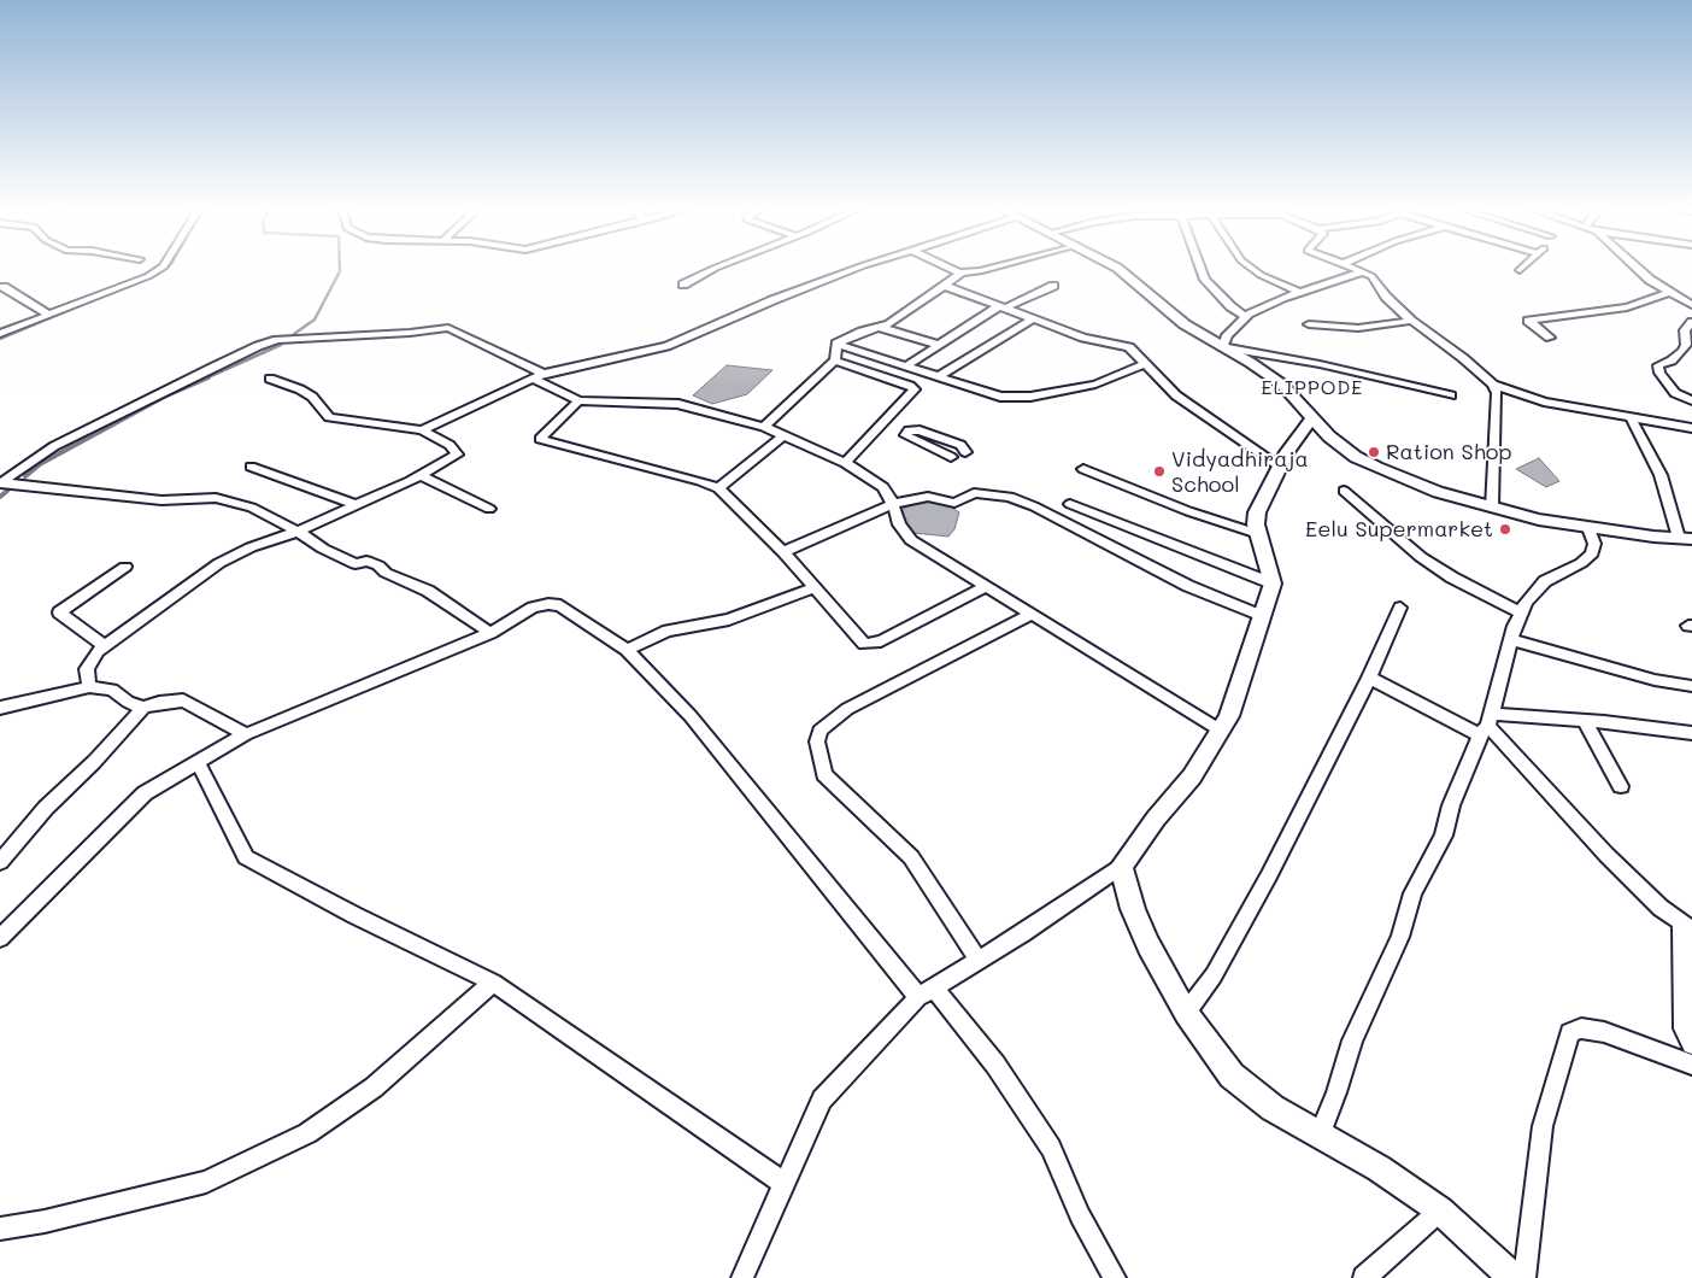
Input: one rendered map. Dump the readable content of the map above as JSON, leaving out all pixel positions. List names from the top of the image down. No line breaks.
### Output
{"districts":["ELIPPODE"],"places":["Ration Shop","Vidyadhiraja School","Eelu Supermarket"]}
